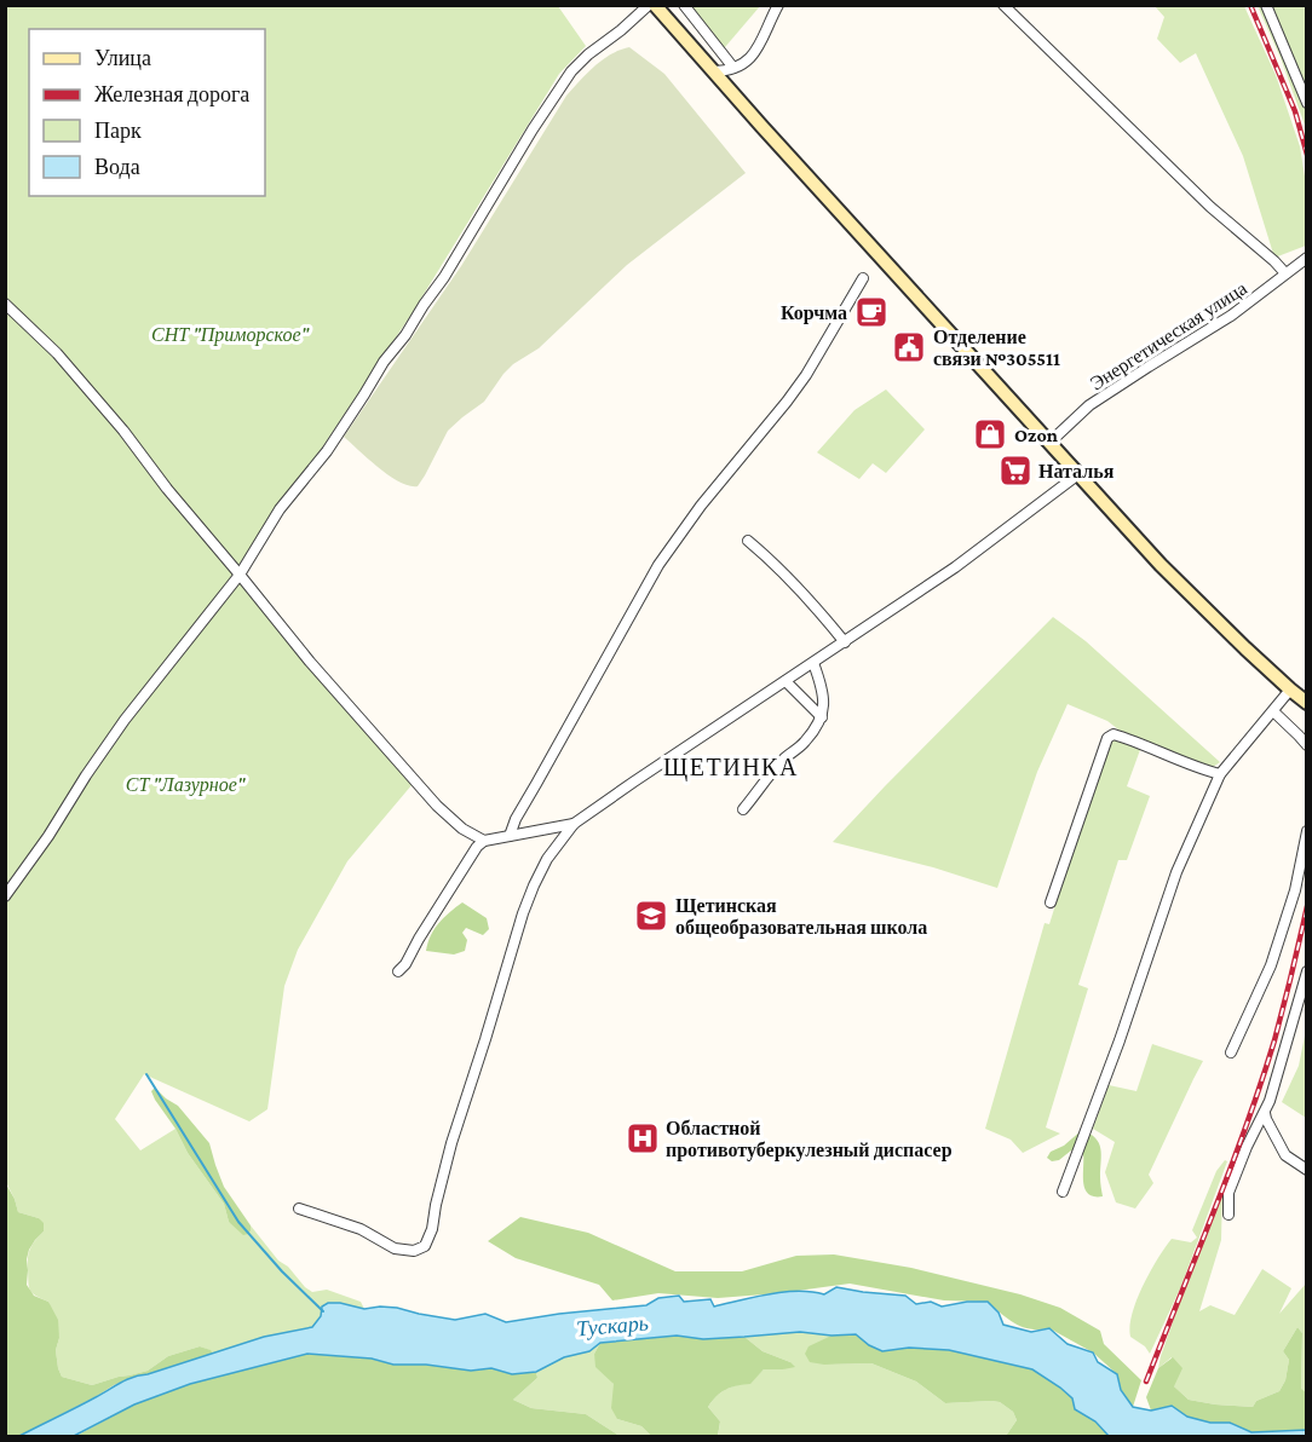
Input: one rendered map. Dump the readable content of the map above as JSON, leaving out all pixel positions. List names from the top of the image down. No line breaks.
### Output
{"streets":{"street":["Энергетическая улица"]},"districts":["ЩЕТИНКА"],"water":["Тускарь"],"parks":["СНТ \"Приморское\"","СТ \"Лазурное\""],"places":{"cafe":["Корчма"],"public building":["Отделение связи №305511"],"shop":["Ozon"],"supermarket":["Наталья"],"school or university":["Щетинская общеобразовательная школа"],"hospital":["Областной противотуберкулезный диспасер"]},"legend":["Улица","Железная дорога","Парк","Вода"]}
